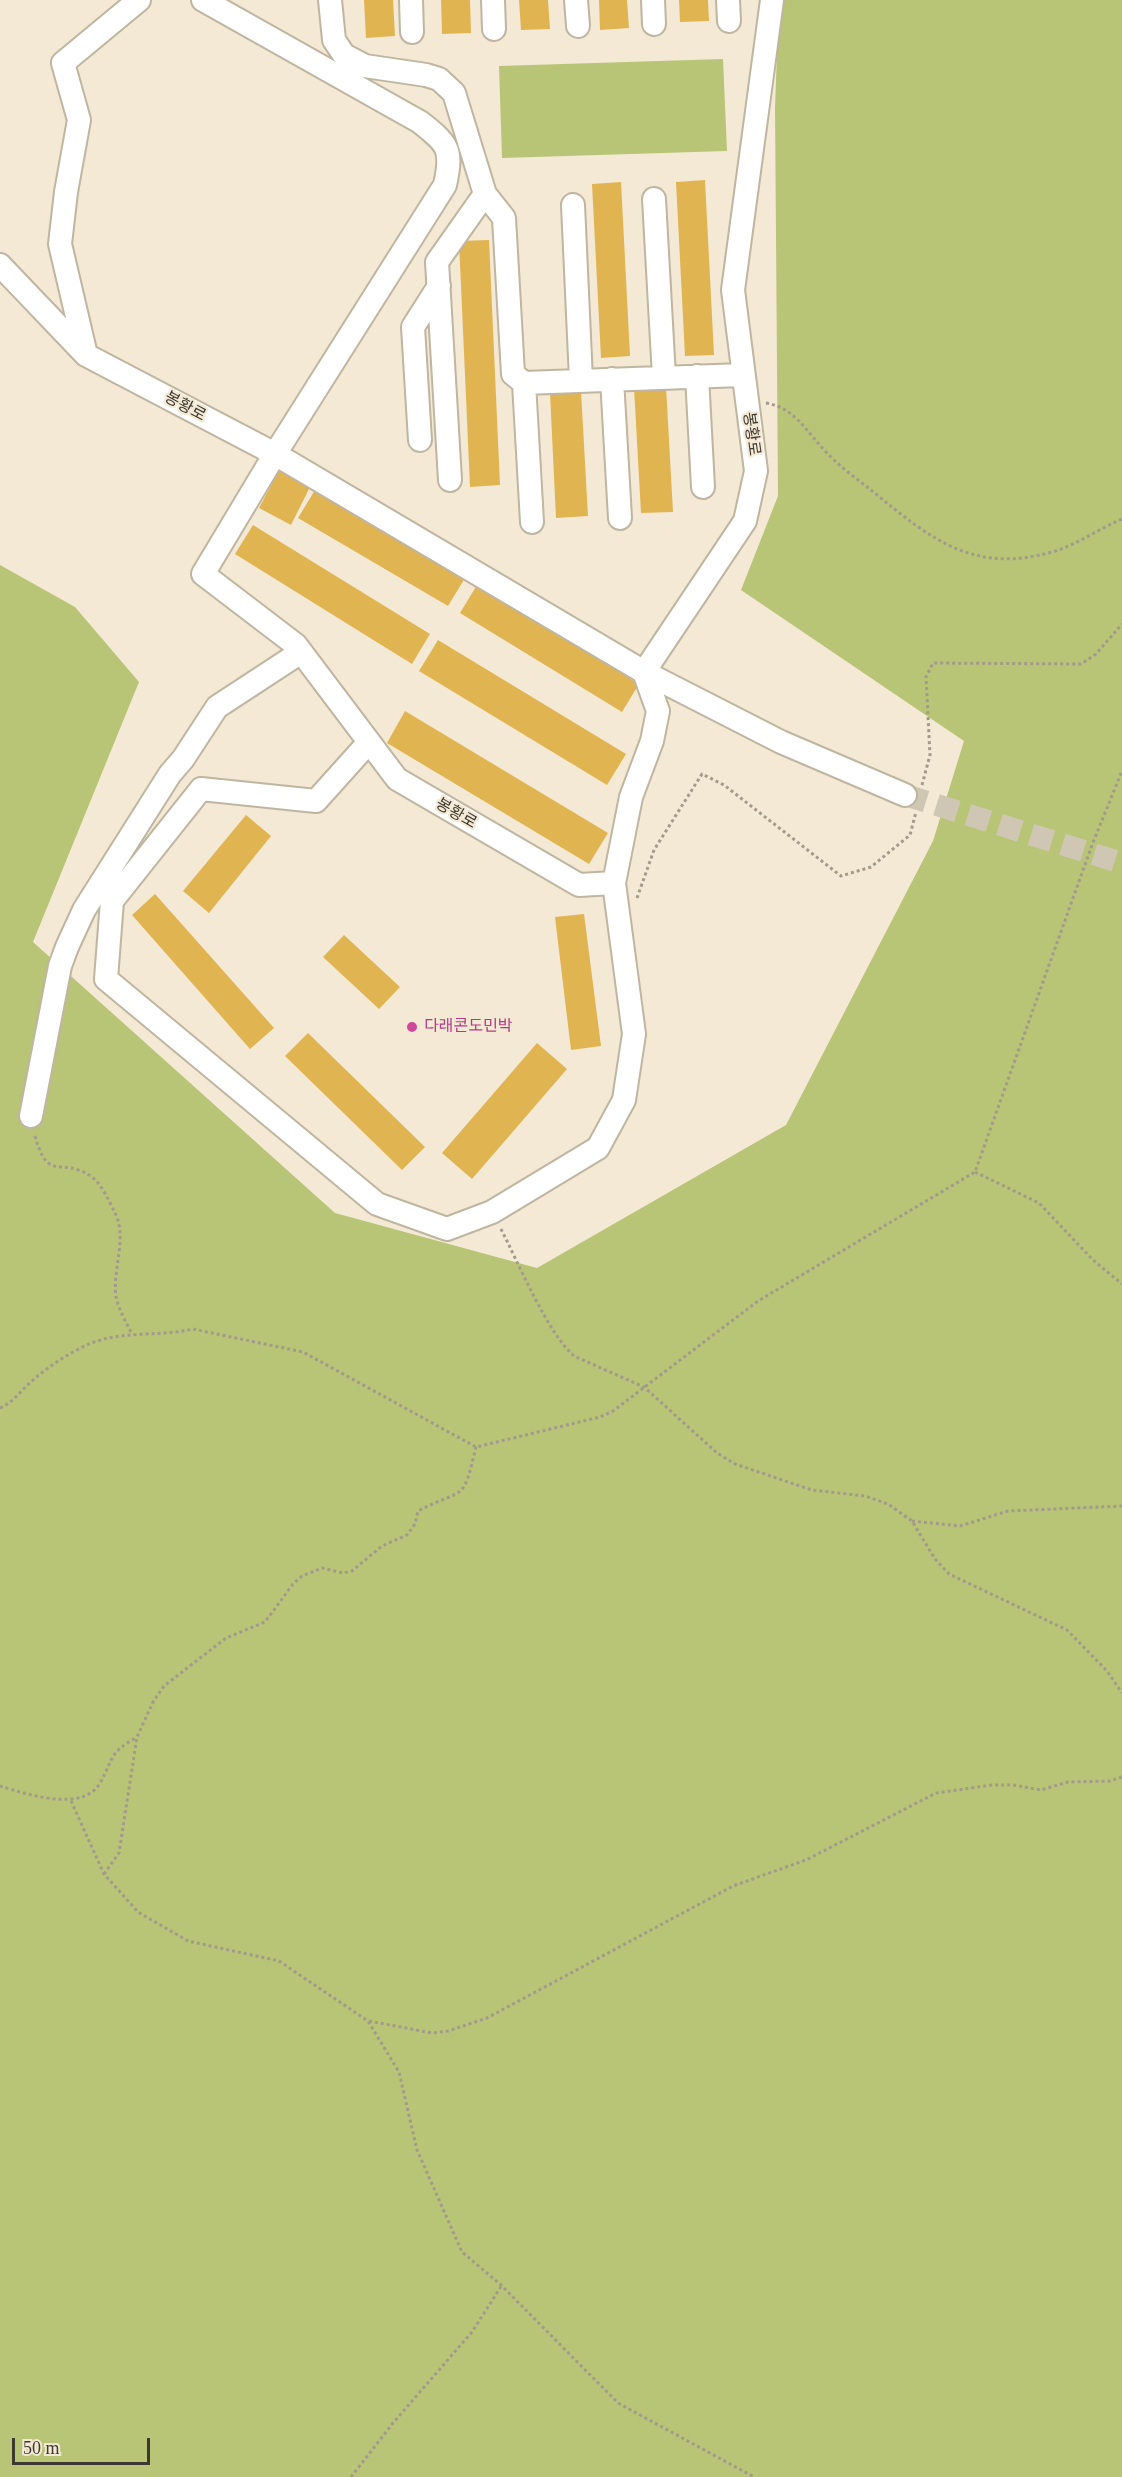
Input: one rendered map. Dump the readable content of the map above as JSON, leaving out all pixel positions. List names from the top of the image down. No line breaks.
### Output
{"streets":{"street":["봉황로"]},"places":["다래콘도민박"],"scale_bar":"50 m"}
